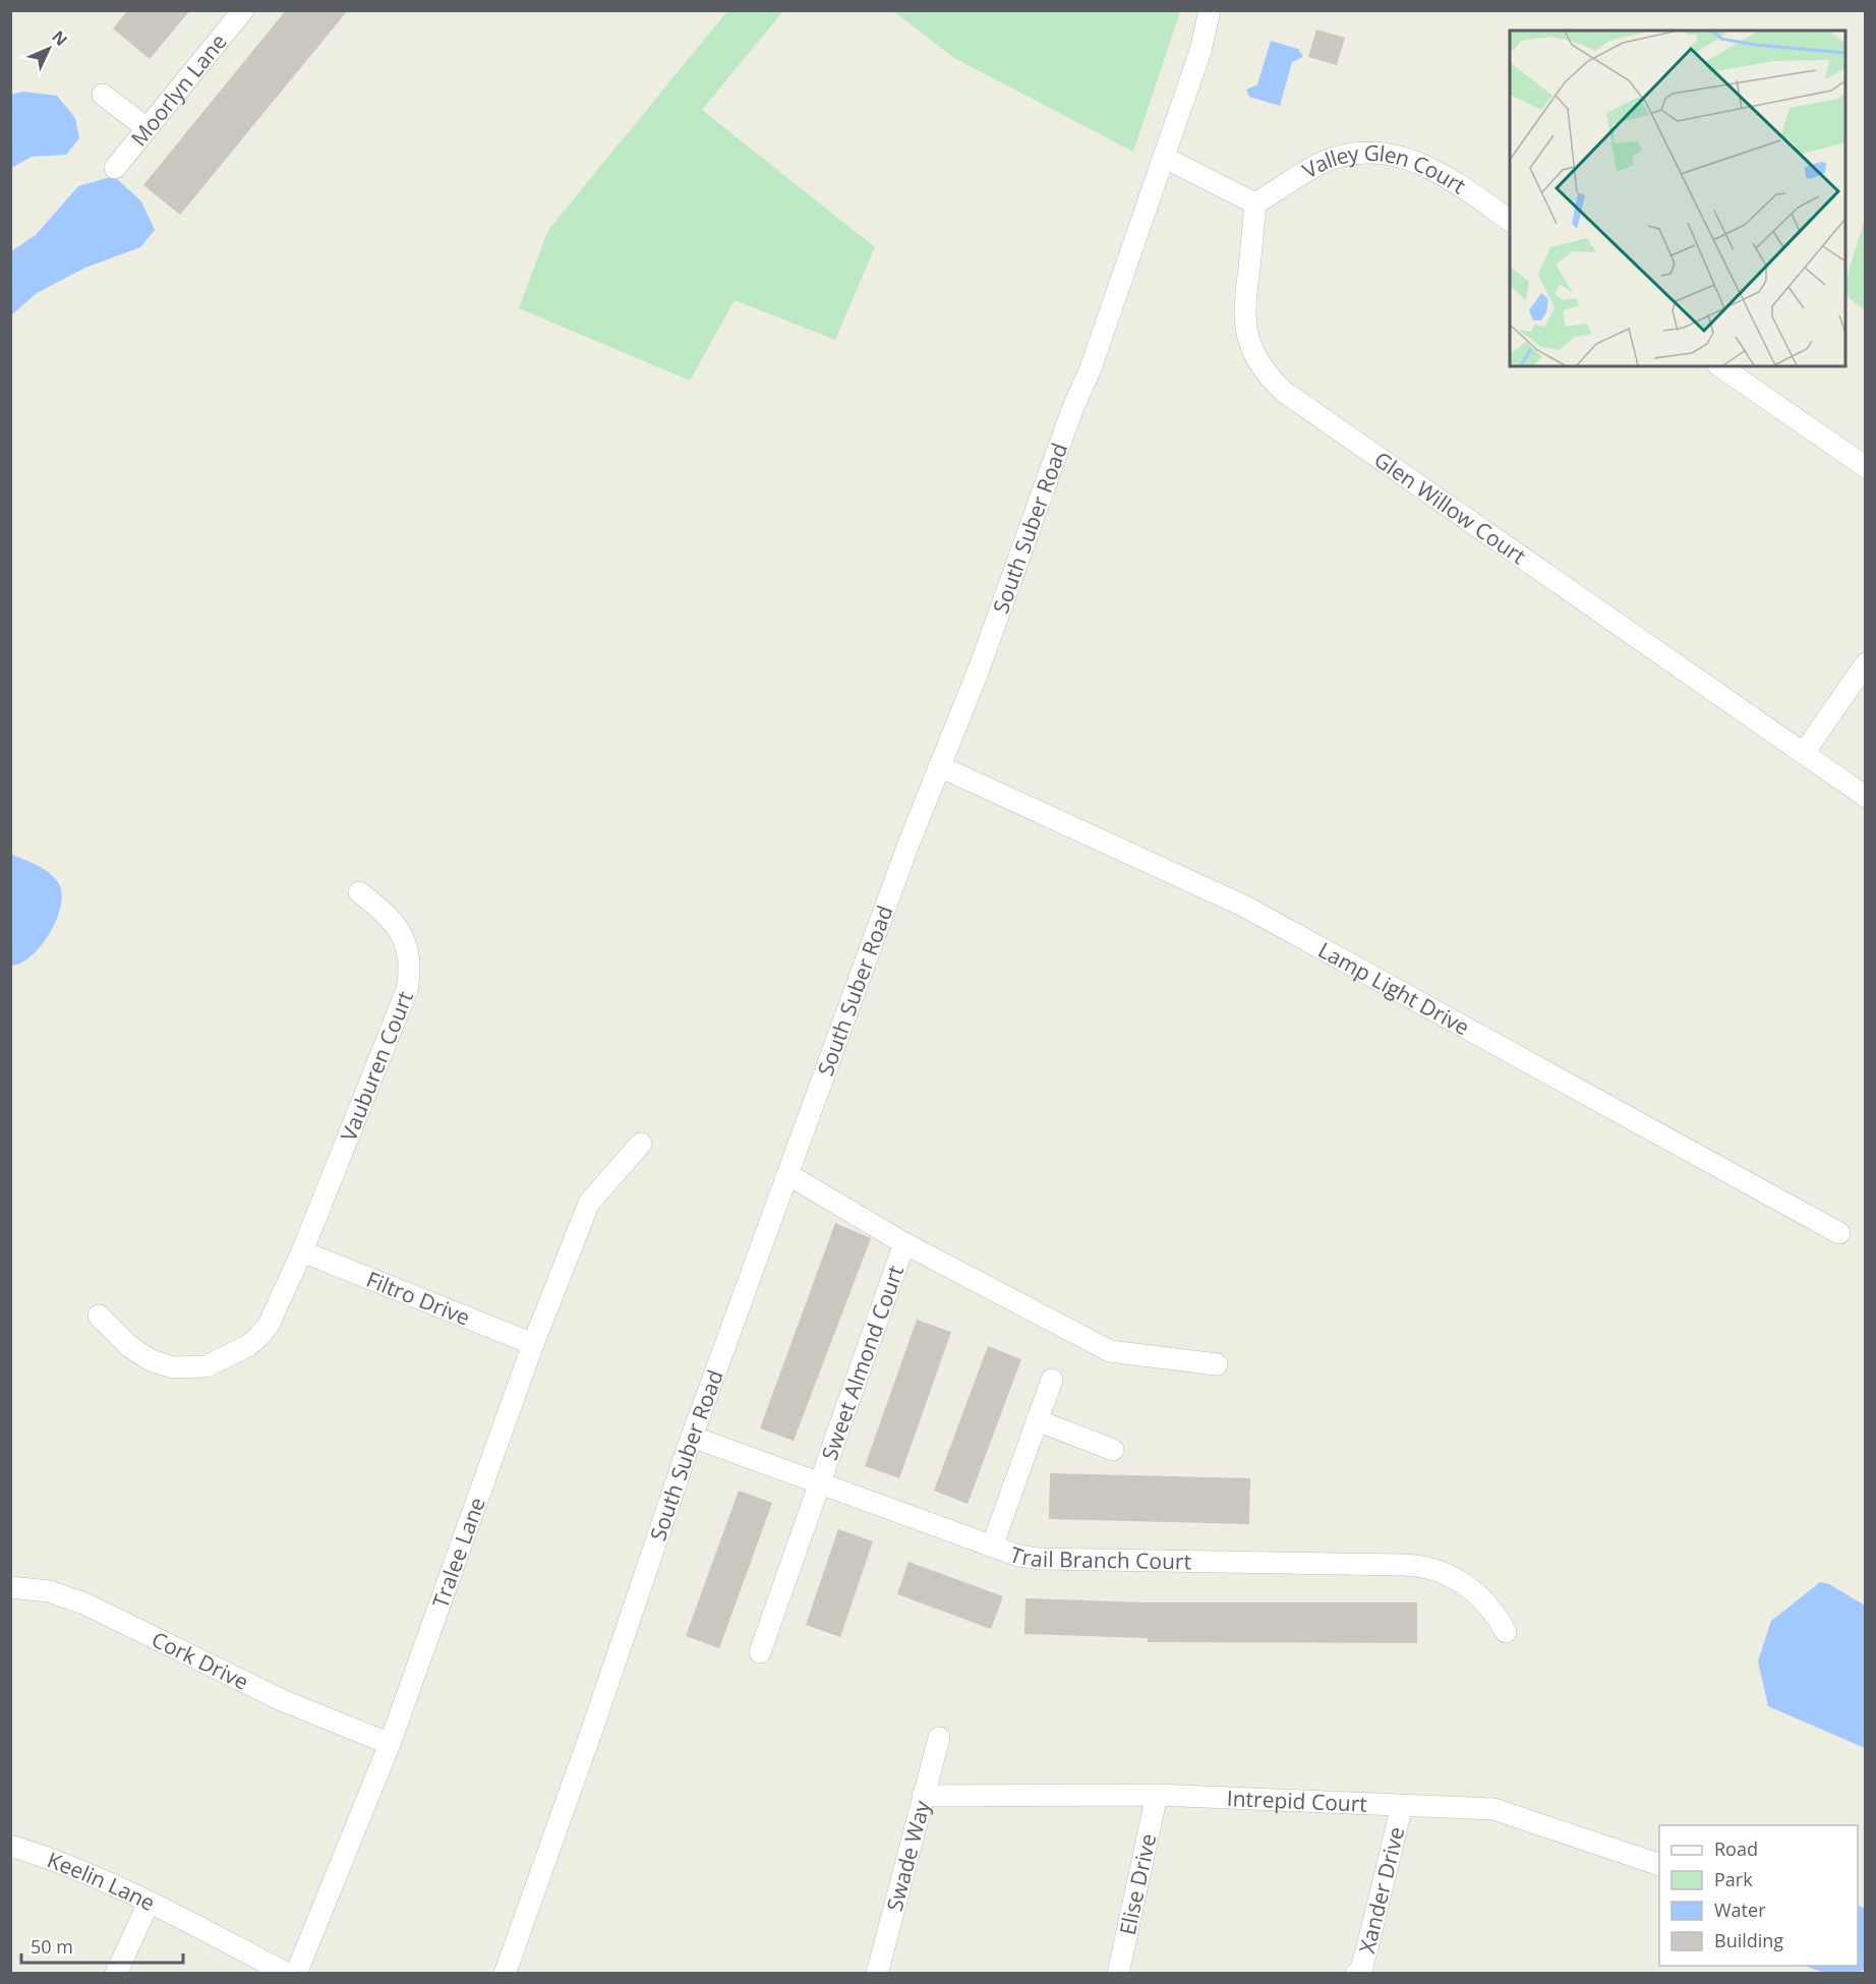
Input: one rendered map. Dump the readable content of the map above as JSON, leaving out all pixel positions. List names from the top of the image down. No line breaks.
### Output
{"streets":{"street":["Moorlyn Lane","Valley Glen Court","Glen Willow Court","South Suber Road","Lamp Light Drive","Vauburen Court","Filtro Drive","Sweet Almond Court","Tralee Lane","Trail Branch Court","Cork Drive","Intrepid Court","Swade Way","Keelin Lane","Elise Drive","Xander Drive"]},"crossings":[["Valley Glen Court","Glen Willow Court"],["South Suber Road","Lamp Light Drive"],["South Suber Road","Trail Branch Court"],["Vauburen Court","Filtro Drive"],["Filtro Drive","Tralee Lane"],["Sweet Almond Court","Trail Branch Court"],["Tralee Lane","Cork Drive"],["Intrepid Court","Swade Way"],["Intrepid Court","Elise Drive"],["Intrepid Court","Xander Drive"]],"legend":["Road","Park","Water","Building"],"scale_bar":"50 m","north":"top right"}
